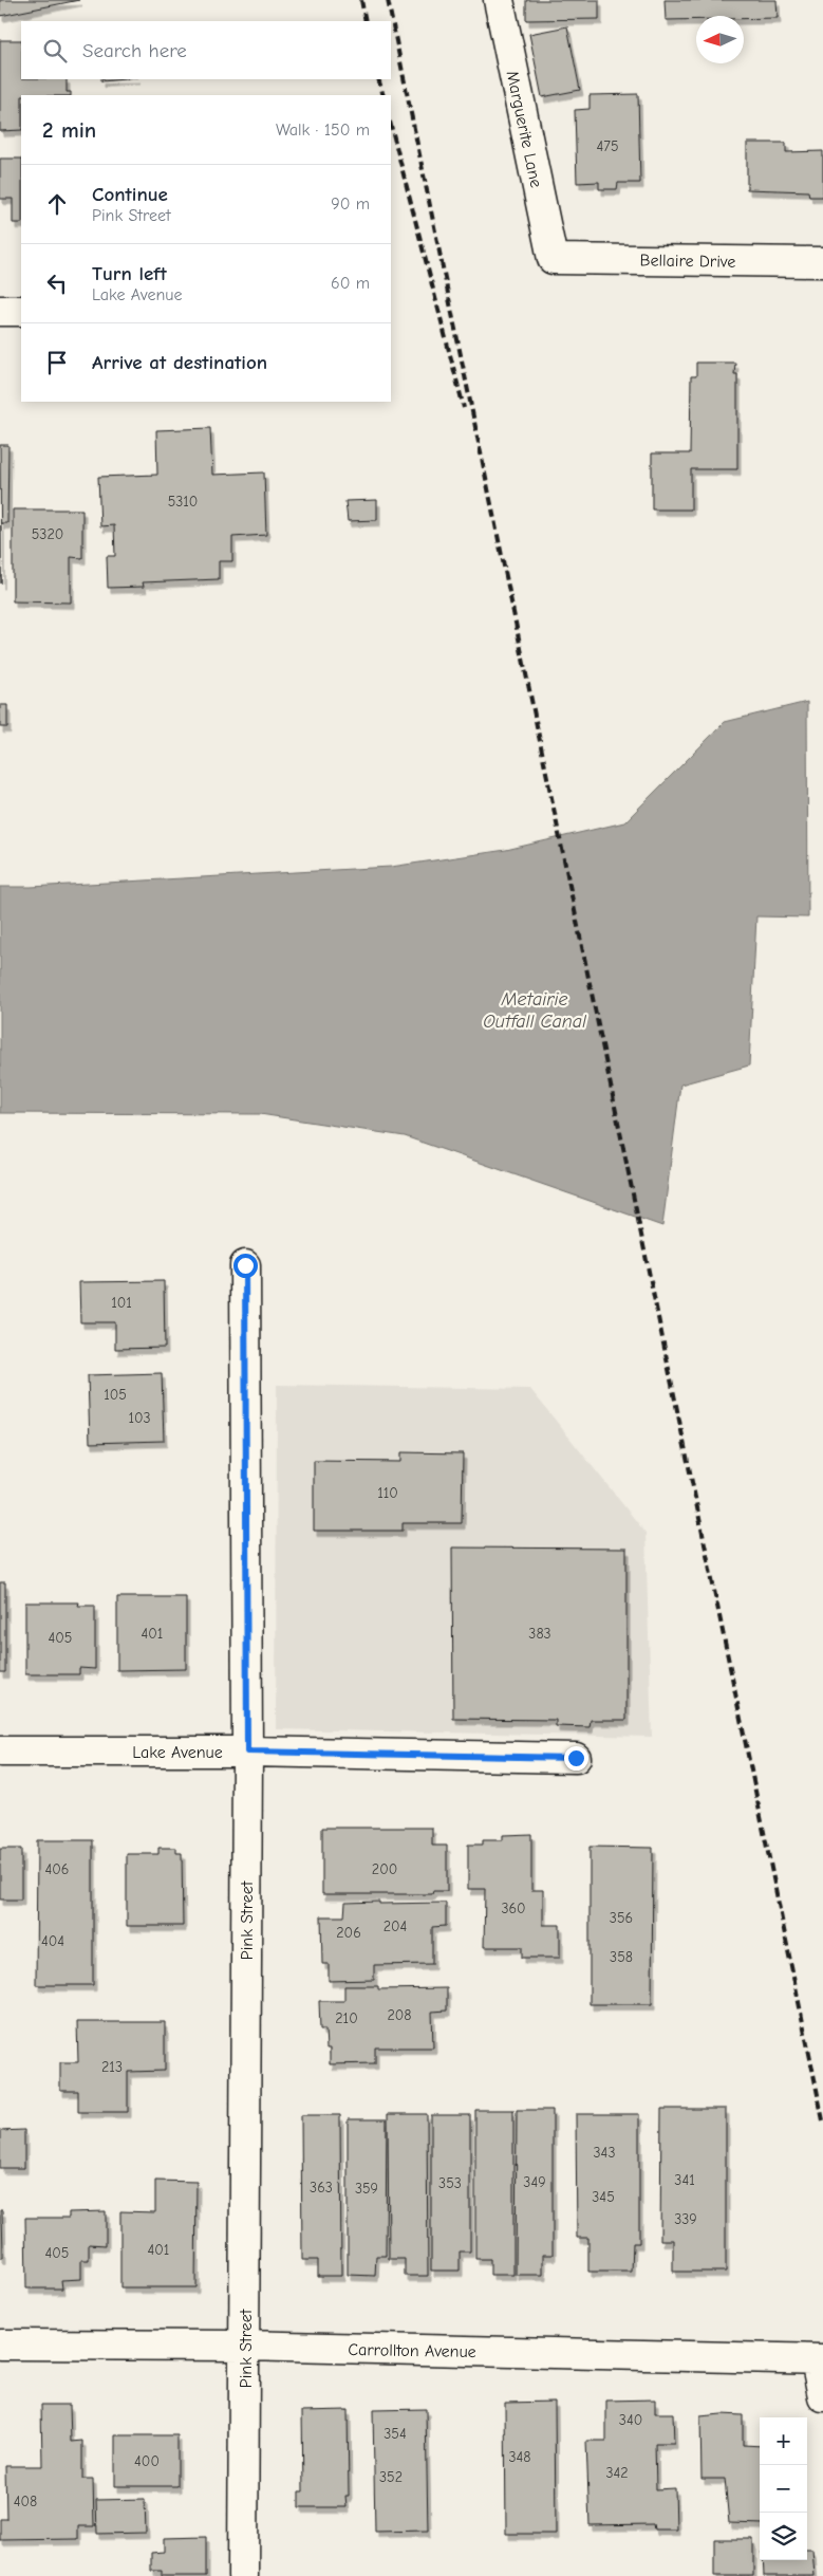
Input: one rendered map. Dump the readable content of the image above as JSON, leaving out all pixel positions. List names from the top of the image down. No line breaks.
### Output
{"streets":{"street":["Marguerite Lane","Bellaire Drive","Lake Avenue","Pink Street","Carrollton Avenue"]},"crossings":[["Marguerite Lane","Bellaire Drive"],["Lake Avenue","Pink Street"],["Pink Street","Carrollton Avenue"]],"water":["Metairie Outfall Canal"],"house_numbers":["475","5310","5320","101","105","103","110","401","383","405","406","200","360","356","204","206","404","358","208","210","213","343","341","349","353","363","359","345","339","401","405","340","354","348","400","342","352","408"],"north":"left","page":{"search":"Search here","heading":["2 min","Walk · 150 m"],"list":[["Continue","Pink Street","90 m"],["Turn left","Lake Avenue","60 m"],"Arrive at destination"],"map_buttons":["+","−"]}}
